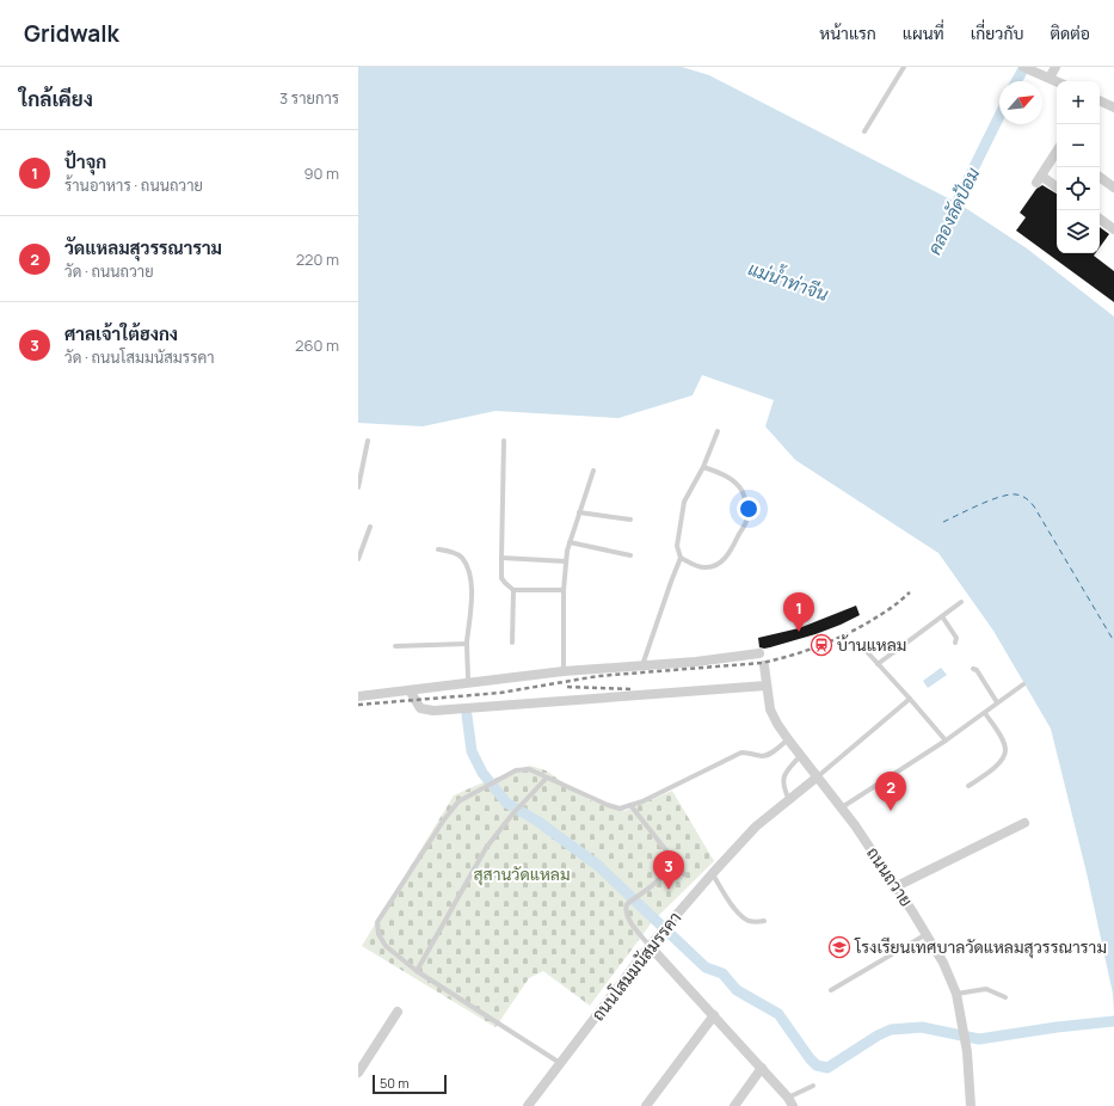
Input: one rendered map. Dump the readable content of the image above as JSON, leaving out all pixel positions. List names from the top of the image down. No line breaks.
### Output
{"streets":{"street":["ถนนถวาย","ถนนโสมมนัสมรรคา"]},"crossings":[["ถนนถวาย","ถนนโสมมนัสมรรคา"]],"water":["คลองลัดป้อม","แม่น้ำท่าจีน"],"parks":["สุสานวัดแหลม"],"places":{"station":["บ้านแหลม"],"school or university":["โรงเรียนเทศบาลวัดแหลมสุวรรณาราม"]},"scale_bar":"50 m","north":"top right","page":{"header":"Gridwalk","nav":["หน้าแรก","แผนที่","เกี่ยวกับ","ติดต่อ"],"heading":["ใกล้เคียง","3 รายการ"],"map_buttons":["+","−"],"list":[{"mark":"1","name":"ป้าจุก","note":"ร้านอาหาร · ถนนถวาย","value":"90 m"},{"mark":"2","name":"วัดแหลมสุวรรณาราม","note":"วัด · ถนนถวาย","value":"220 m"},{"mark":"3","name":"ศาลเจ้าใต้ฮงกง","note":"วัด · ถนนโสมมนัสมรรคา","value":"260 m"}],"pins":["1","2","3"],"scale":"50 m"}}
